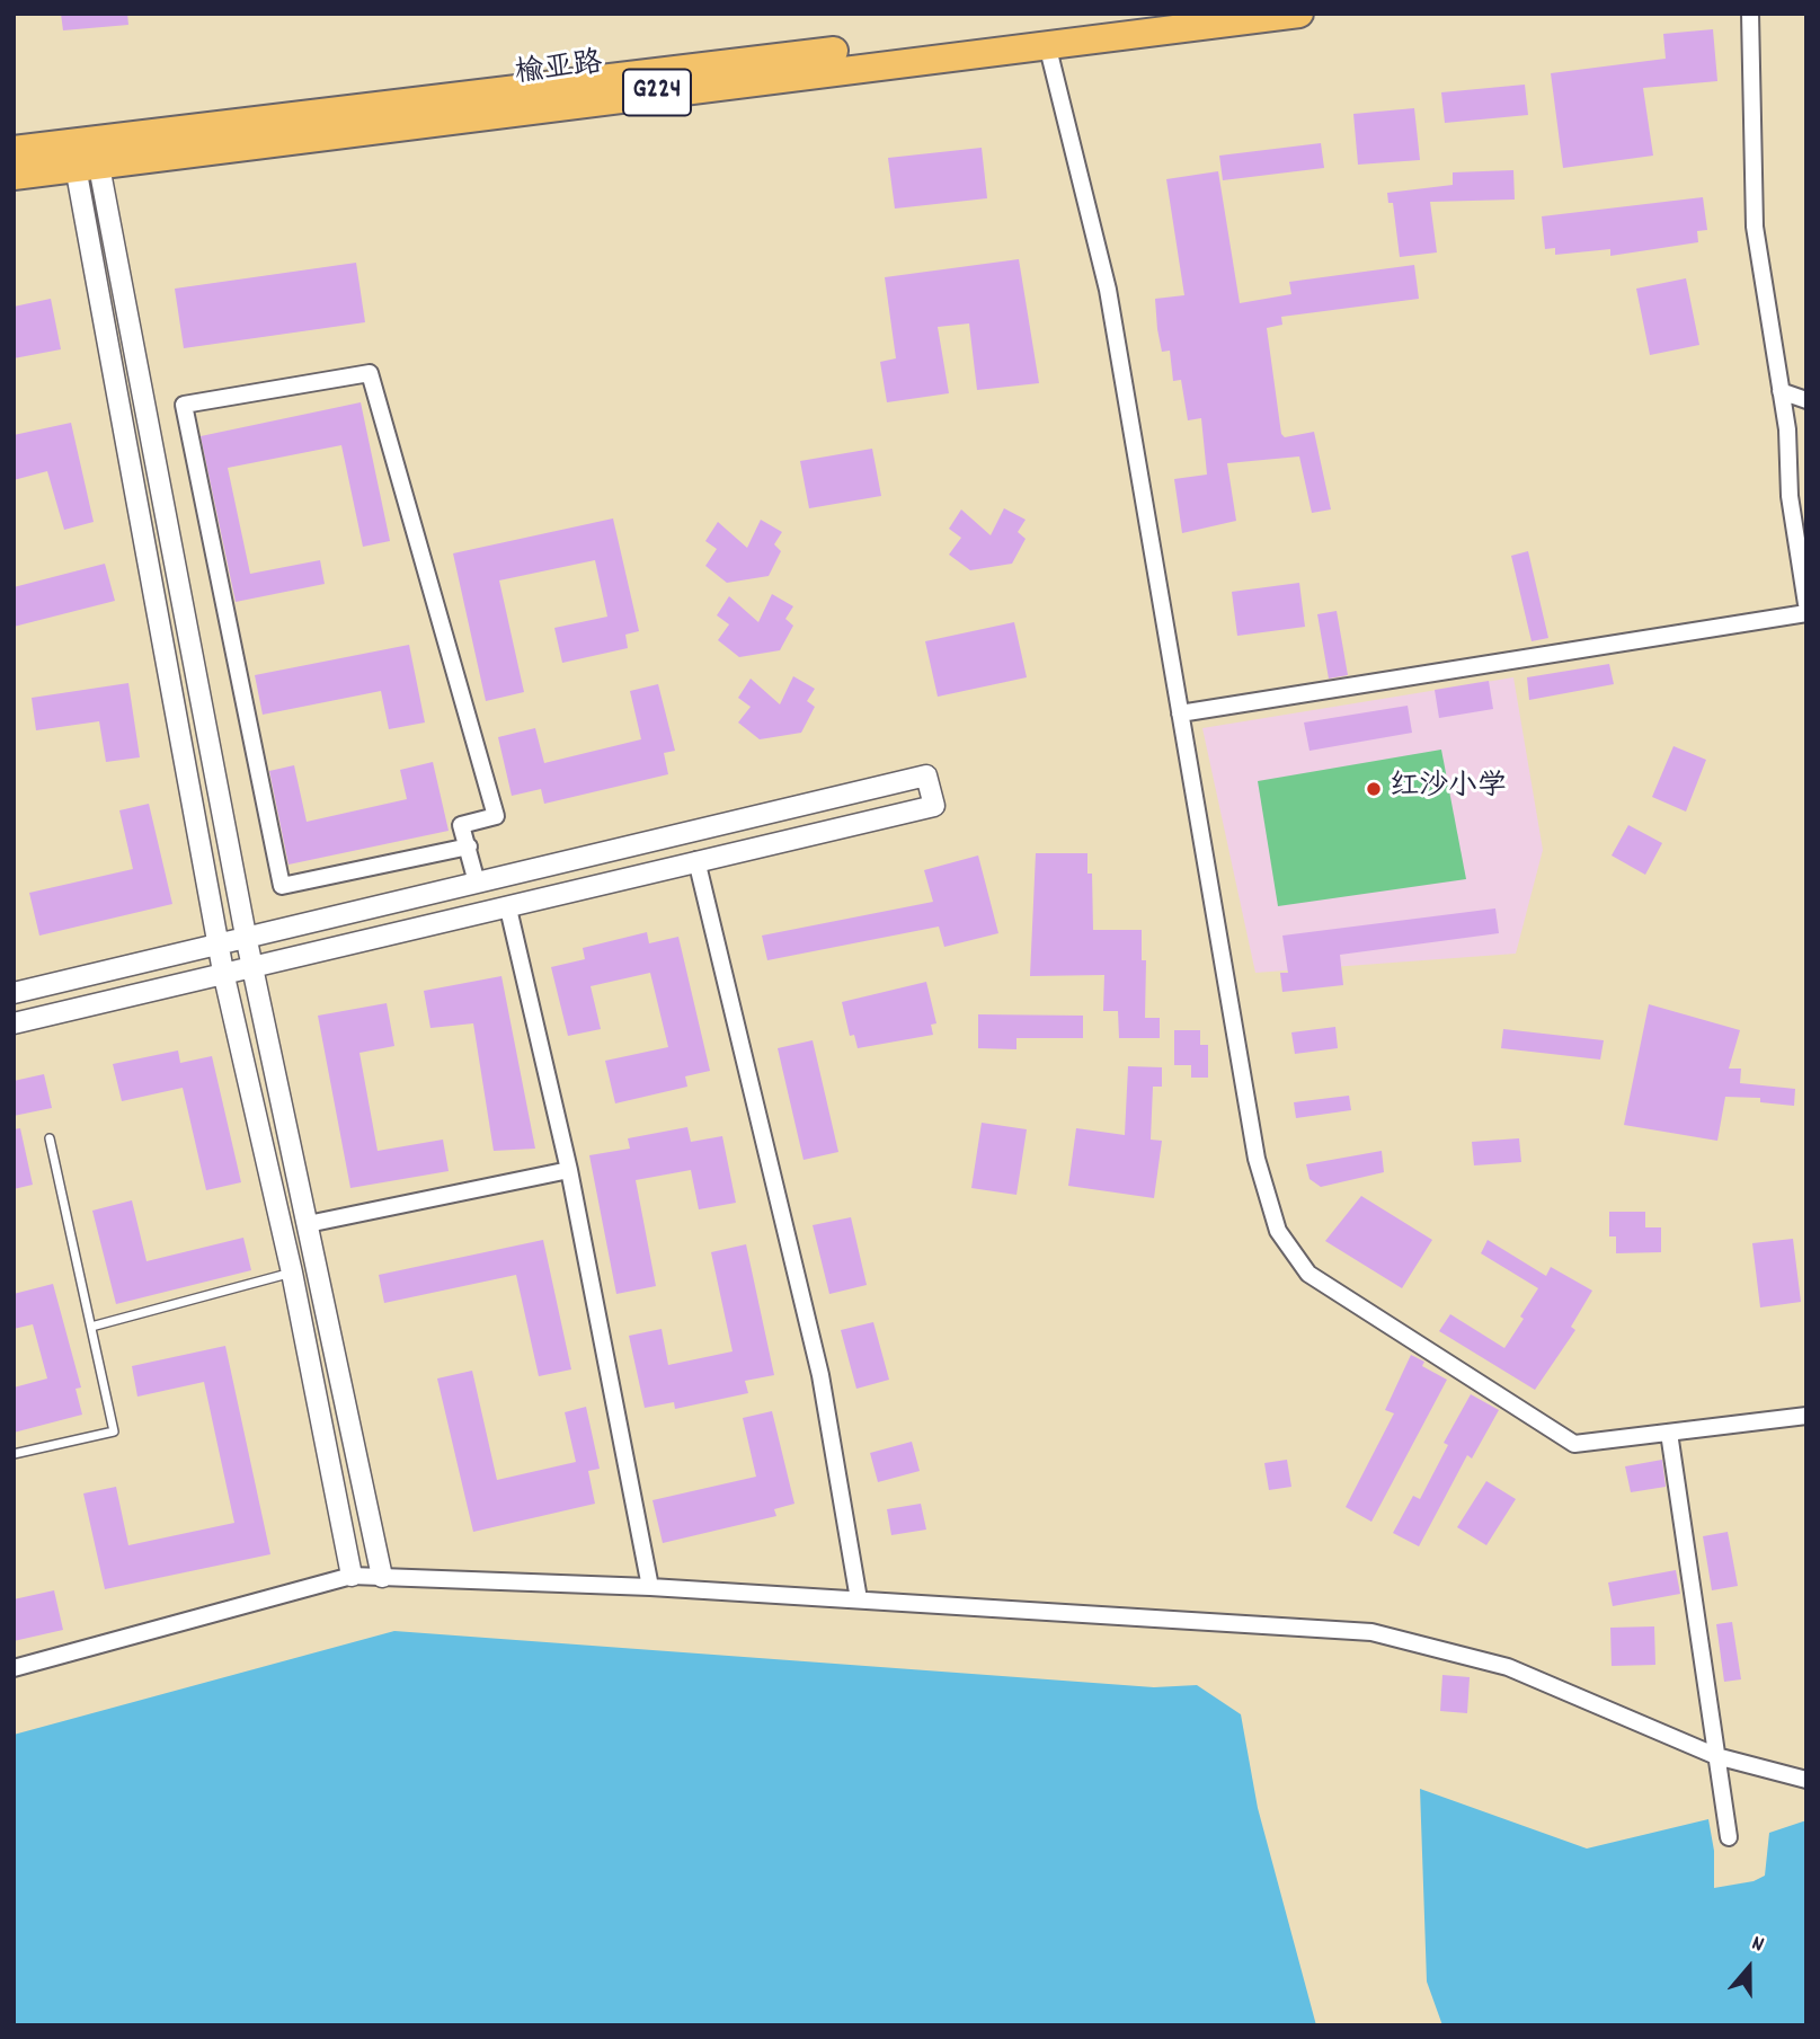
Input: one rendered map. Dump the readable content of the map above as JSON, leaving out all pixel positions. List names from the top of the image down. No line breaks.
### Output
{"streets":{"highway":["榆亚路","G224"]},"places":["红沙小学"],"north":"top"}
